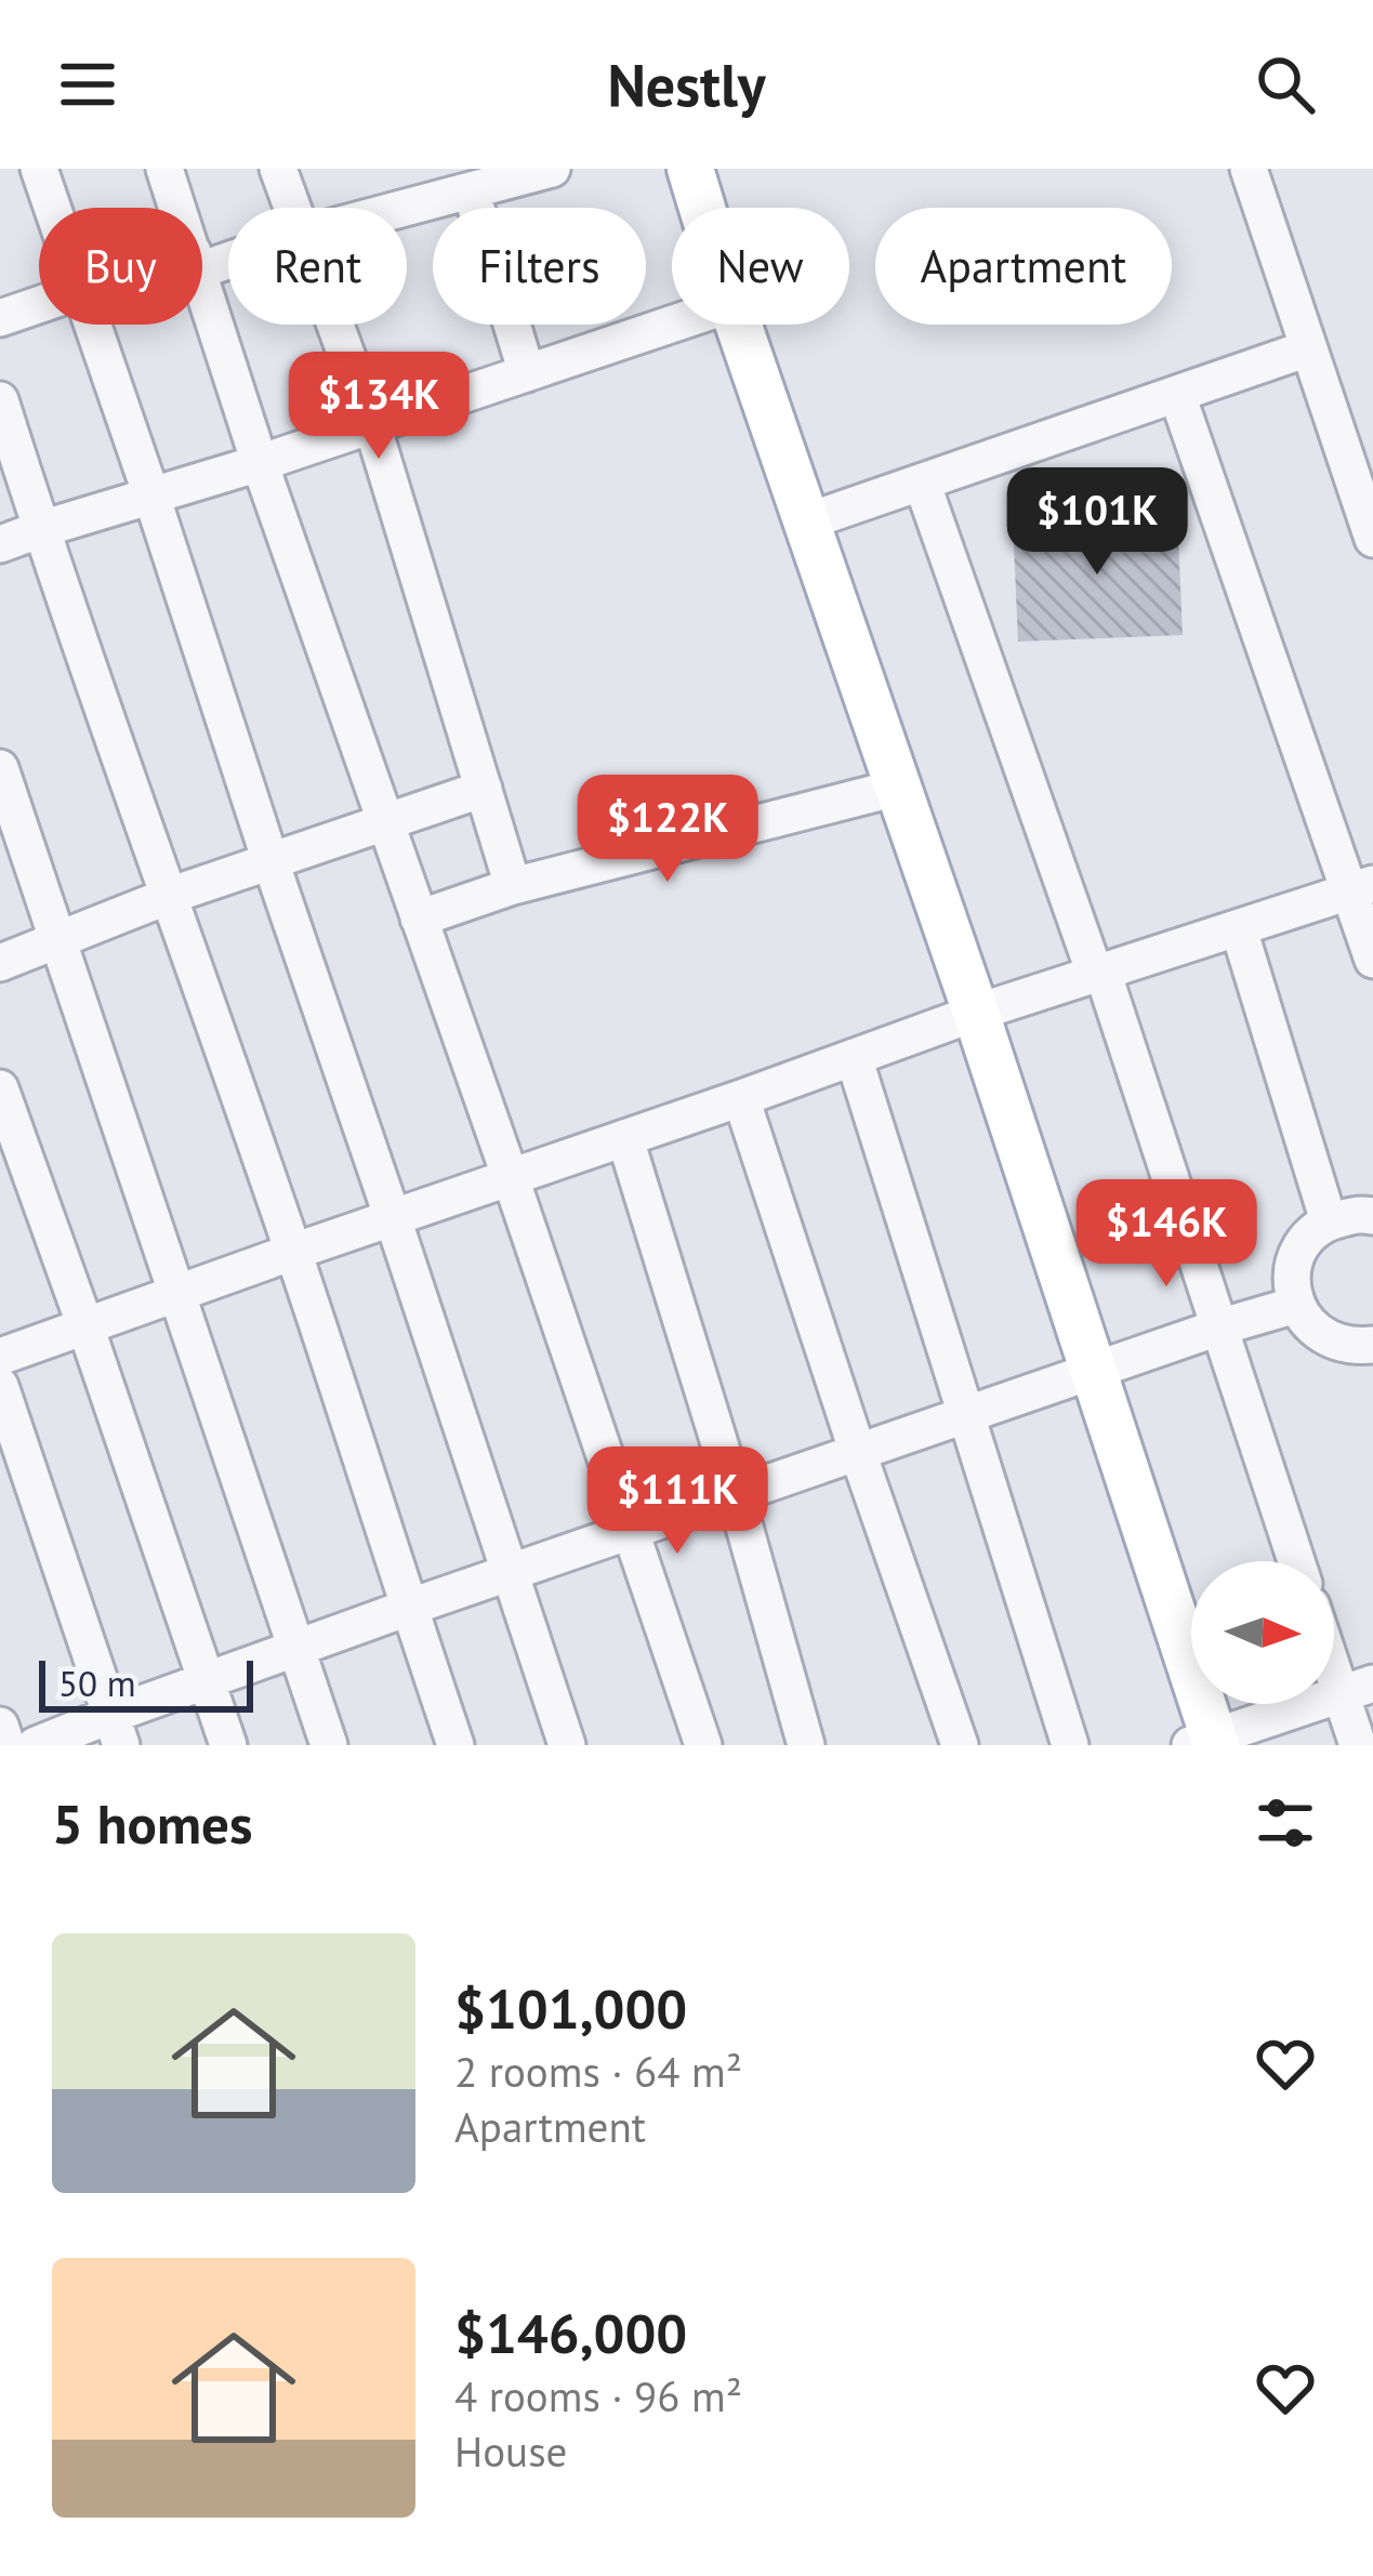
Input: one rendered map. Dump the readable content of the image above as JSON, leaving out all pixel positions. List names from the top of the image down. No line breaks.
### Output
{"scale_bar":"50 m","north":"right","page":{"header":"Nestly","chip":["Buy","Rent","Filters","New","Apartment"],"price":["$134K","$101K","$122K","$146K","$111K"],"scale":"50 m","heading":"5 homes","list":[{"name":"$101,000","note":"2 rooms · 64 m² · Apartment"},{"name":"$146,000","note":"4 rooms · 96 m² · House"}]}}
